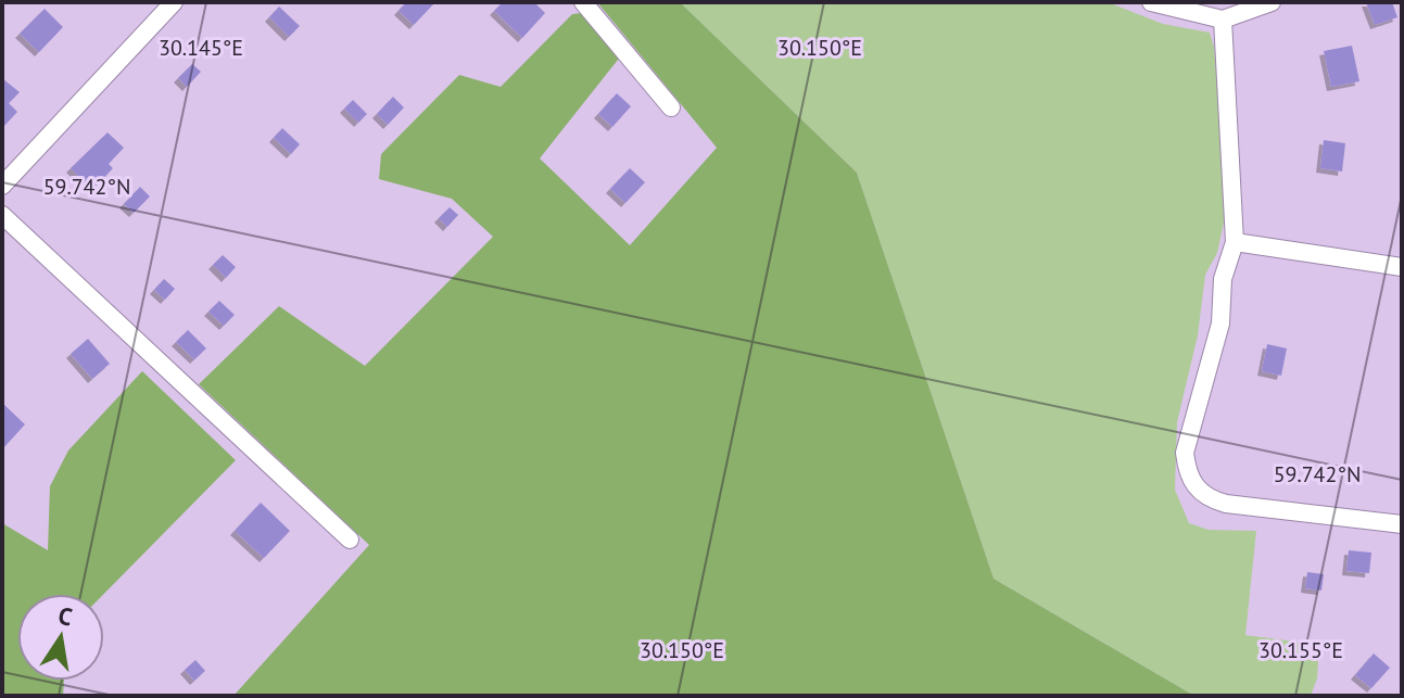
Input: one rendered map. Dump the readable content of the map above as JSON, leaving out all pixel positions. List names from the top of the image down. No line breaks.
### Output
{"north":"top","coordinates":["30.145°E","30.150°E","59.742°N","30.155°E"]}
